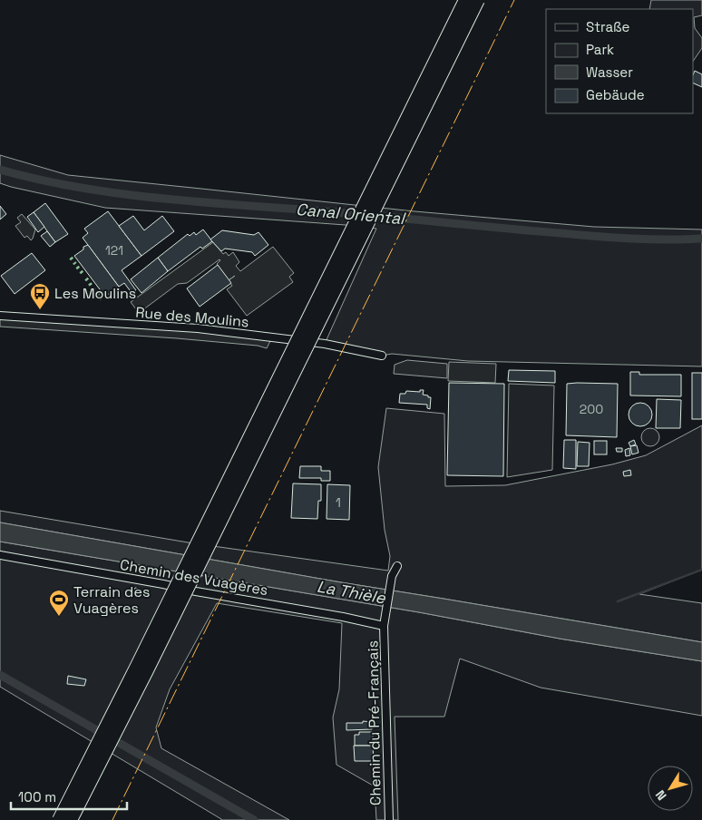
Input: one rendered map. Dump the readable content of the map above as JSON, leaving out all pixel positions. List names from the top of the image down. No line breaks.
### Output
{"streets":{"street":["Rue des Moulins","Chemin des Vuagères","Chemin du Pré-Français"]},"crossings":[["Chemin des Vuagères","Chemin du Pré-Français"]],"water":["Canal Oriental","La Thièle"],"places":{"bus stop":["Les Moulins"],"sports":["Terrain des Vuagères"]},"house_numbers":["121","200","1"],"legend":["Straße","Park","Wasser","Gebäude"],"scale_bar":"100 m","north":"bottom left"}
